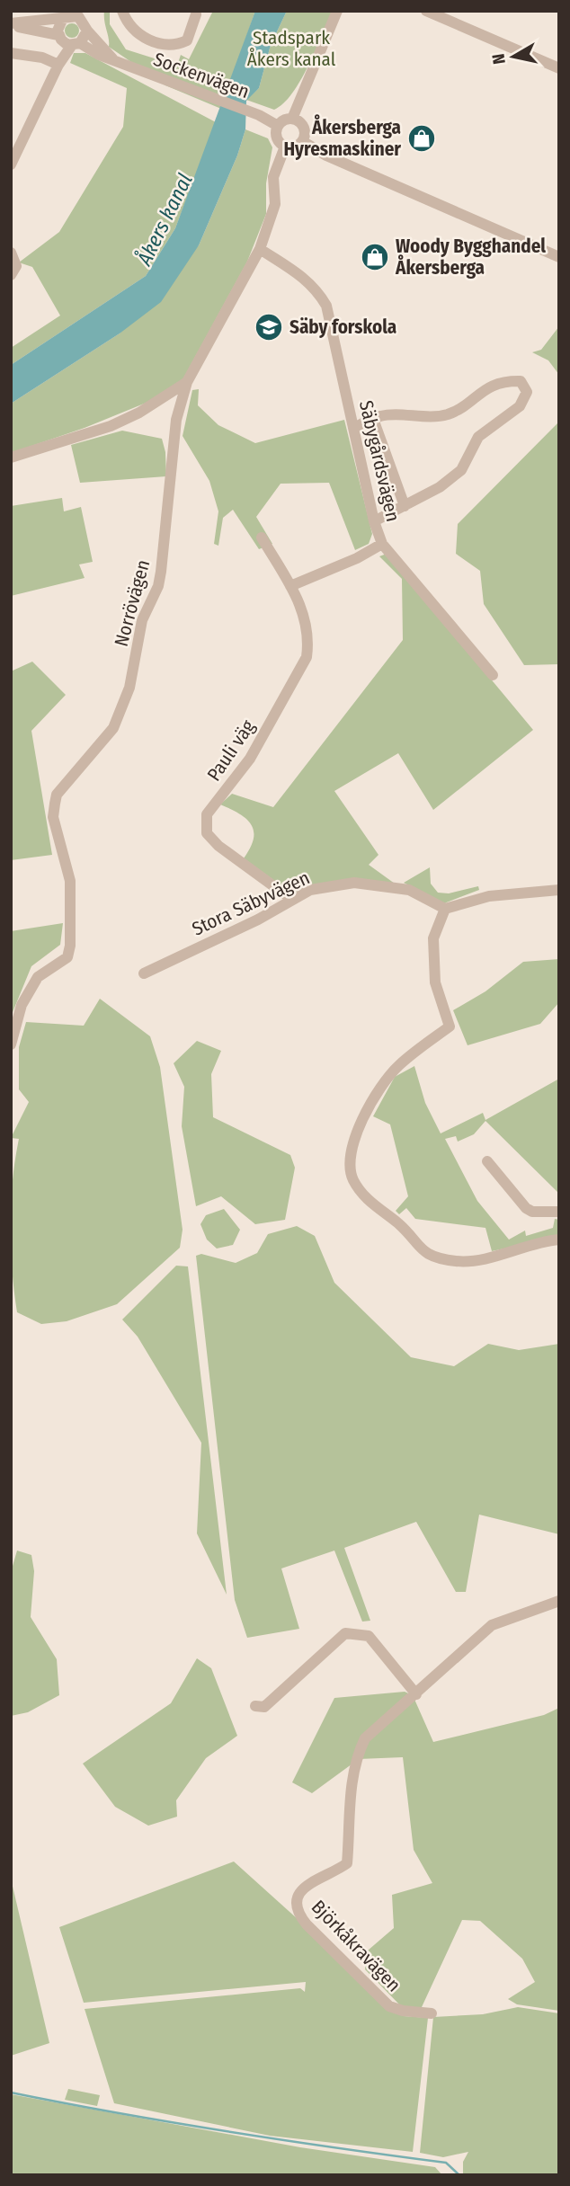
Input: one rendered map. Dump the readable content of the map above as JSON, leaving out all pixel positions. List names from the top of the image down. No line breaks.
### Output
{"streets":{"street":["Sockenvägen","Säbygårdsvägen","Norrövägen","Pauli väg","Stora Säbyvägen","Björkåkravägen"]},"crossings":[["Sockenvägen","Norrövägen"],["Säbygårdsvägen","Norrövägen"],["Pauli väg","Stora Säbyvägen"]],"water":["Åkers kanal"],"parks":["Stadspark Åkers kanal"],"places":{"shop":["Åkersberga Hyresmaskiner","Woody Bygghandel Åkersberga"],"school or university":["Säby forskola"]},"north":"left"}
